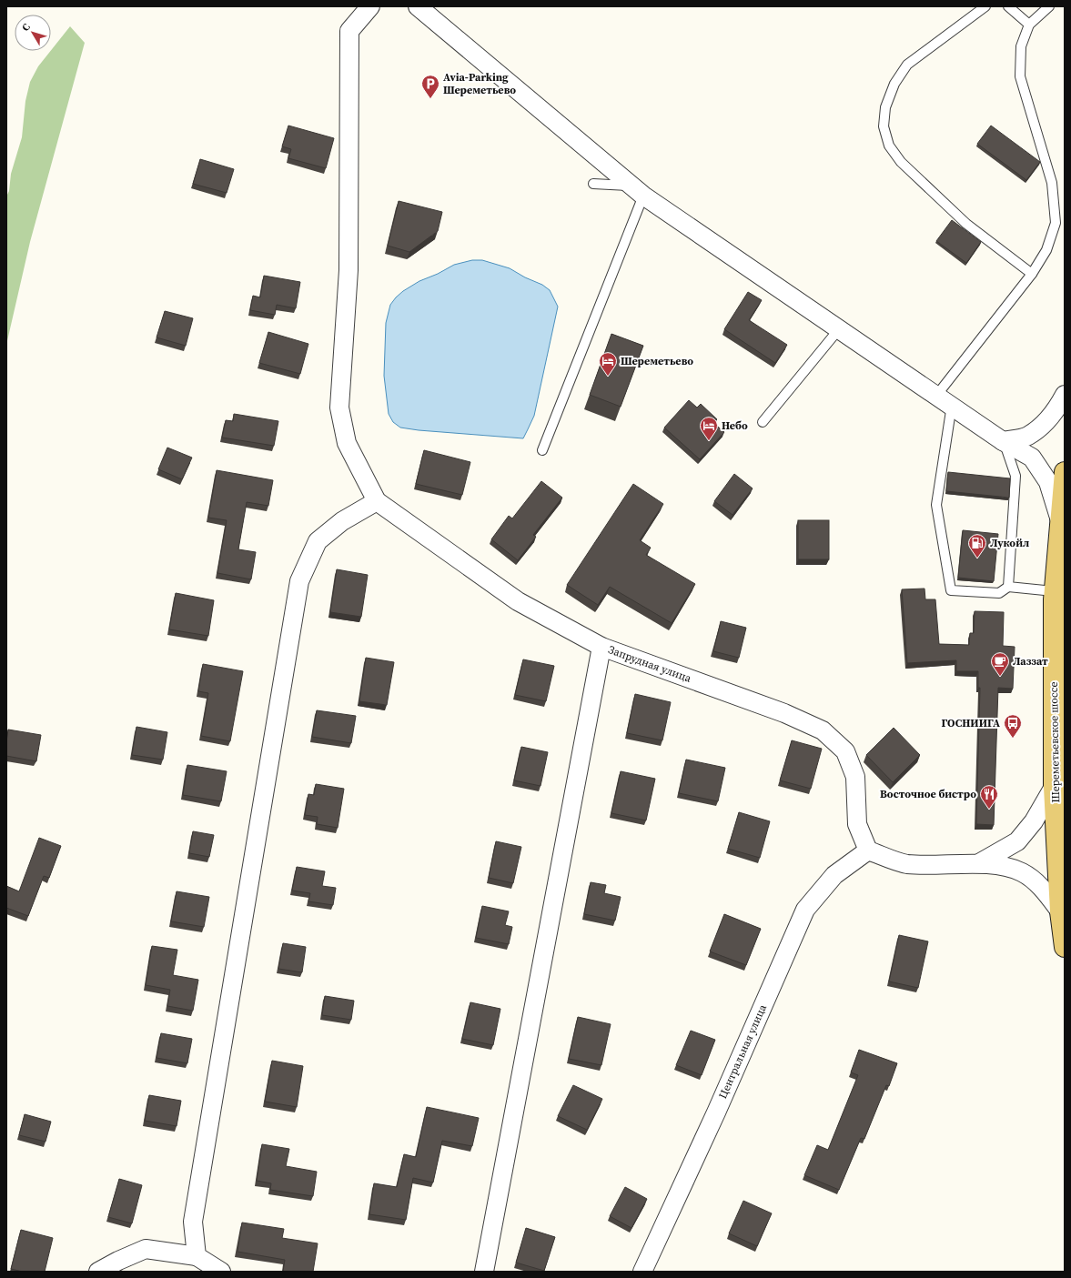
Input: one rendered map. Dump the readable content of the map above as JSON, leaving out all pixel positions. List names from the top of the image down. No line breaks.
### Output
{"streets":{"main road":["Шереметьевское шоссе"],"street":["Запрудная улица","Центральная улица"]},"crossings":[["Запрудная улица","Центральная улица"]],"places":{"parking":["Avia-Parking Шереметьево"],"hotel":["Шереметьево","Небо"],"fuel station":["Лукойл"],"cafe":["Лаззат"],"bus stop":["ГОСНИИГА"],"restaurant":["Восточное бистро"]},"north":"top left"}
